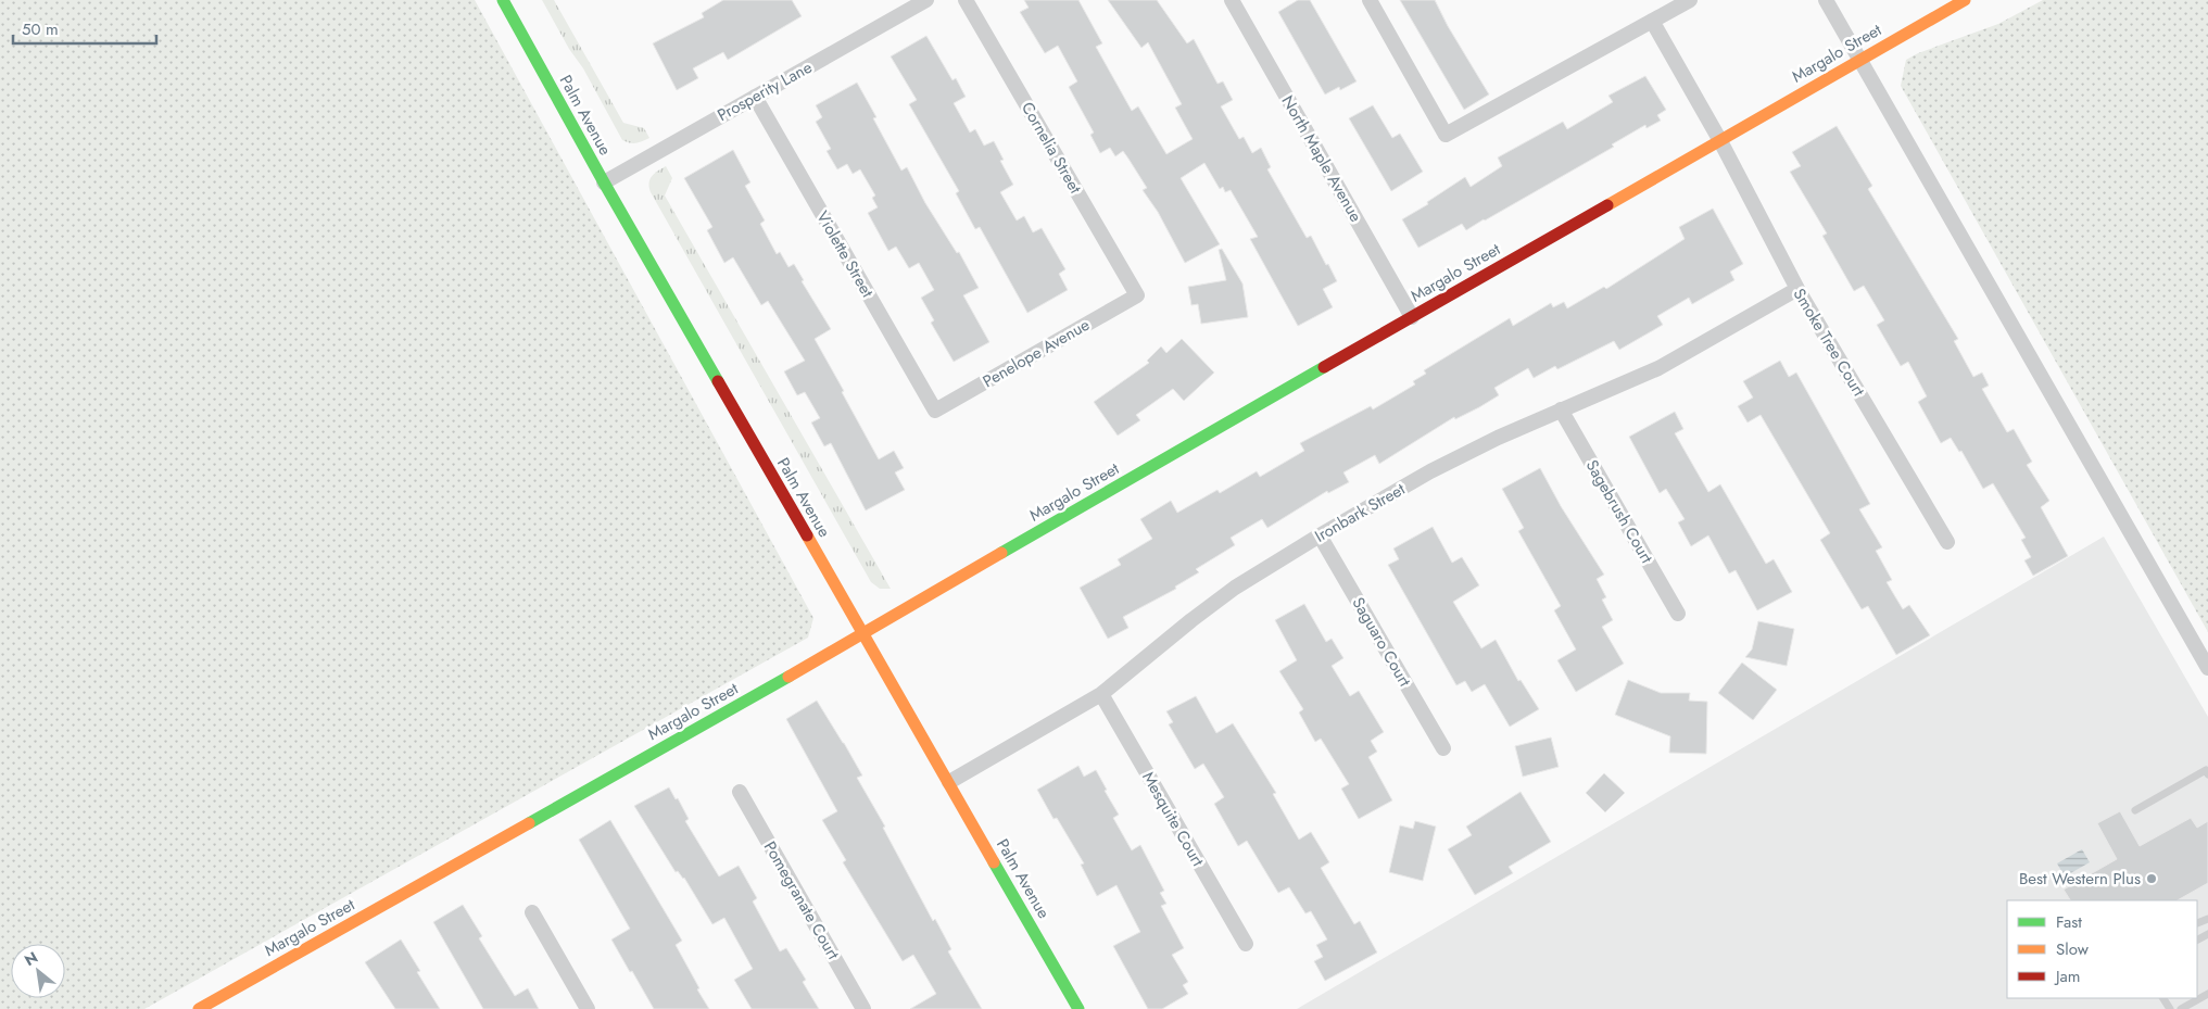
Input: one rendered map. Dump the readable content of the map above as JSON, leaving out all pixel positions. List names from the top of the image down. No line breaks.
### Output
{"streets":{"street":["Margalo Street","Prosperity Lane","Palm Avenue","Cornelia Street","North Maple Avenue","Violette Street","Smoke Tree Court","Penelope Avenue","Sagebrush Court","Ironbark Street","Saguaro Court","Mesquite Court","Pomegranate Court"]},"crossings":[["Margalo Street","Palm Avenue"],["Margalo Street","North Maple Avenue"],["Margalo Street","Smoke Tree Court"],["Prosperity Lane","Palm Avenue"],["Prosperity Lane","Violette Street"],["Palm Avenue","Ironbark Street"],["Cornelia Street","Penelope Avenue"],["Violette Street","Penelope Avenue"],["Smoke Tree Court","Ironbark Street"],["Sagebrush Court","Ironbark Street"],["Ironbark Street","Saguaro Court"],["Ironbark Street","Mesquite Court"]],"places":["Best Western Plus"],"legend":["Fast","Slow","Jam"],"scale_bar":"50 m","north":"top left"}
